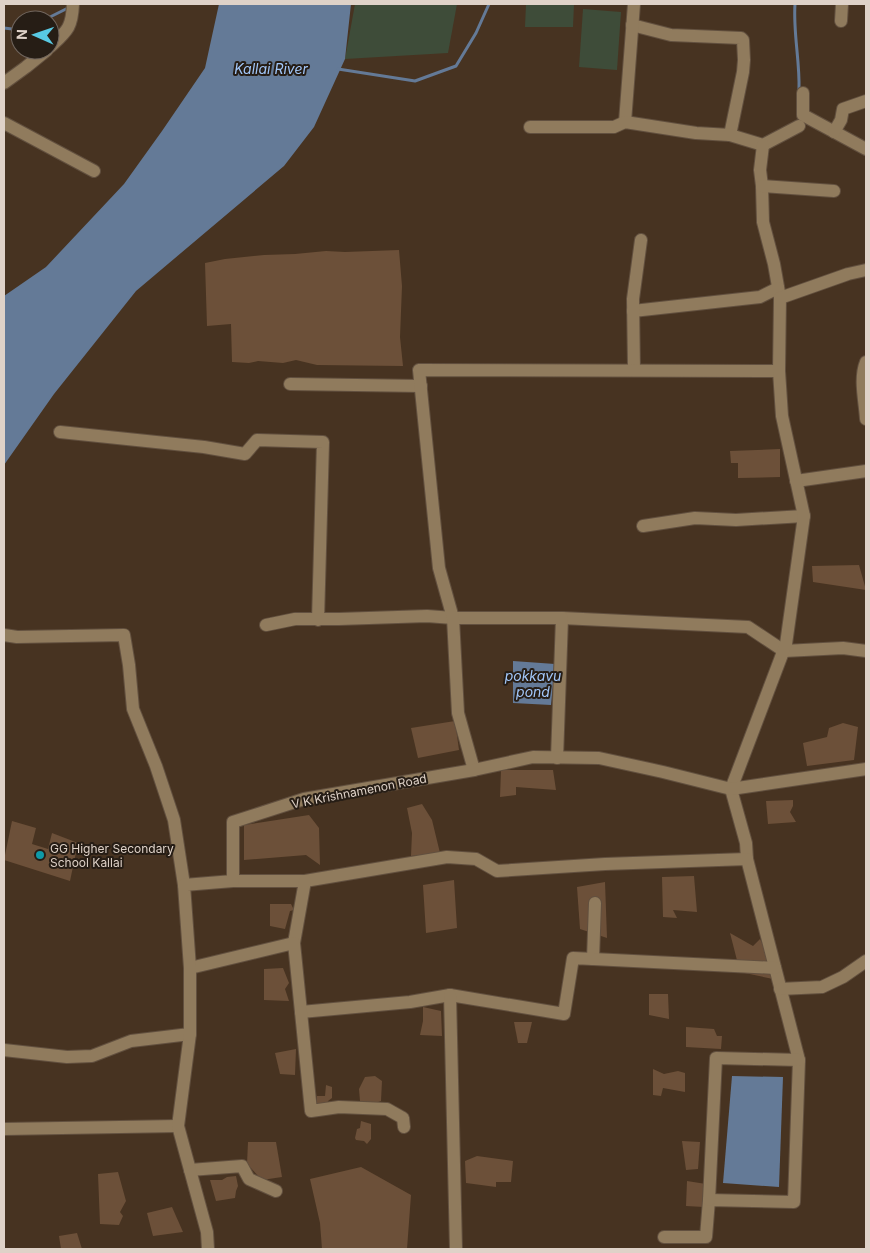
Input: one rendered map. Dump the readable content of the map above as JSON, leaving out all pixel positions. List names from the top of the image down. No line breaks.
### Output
{"streets":{"street":["V K Krishnamenon Road"]},"water":["Kallai River","pokkavu pond"],"places":["GG Higher Secondary School Kallai"],"north":"left"}
